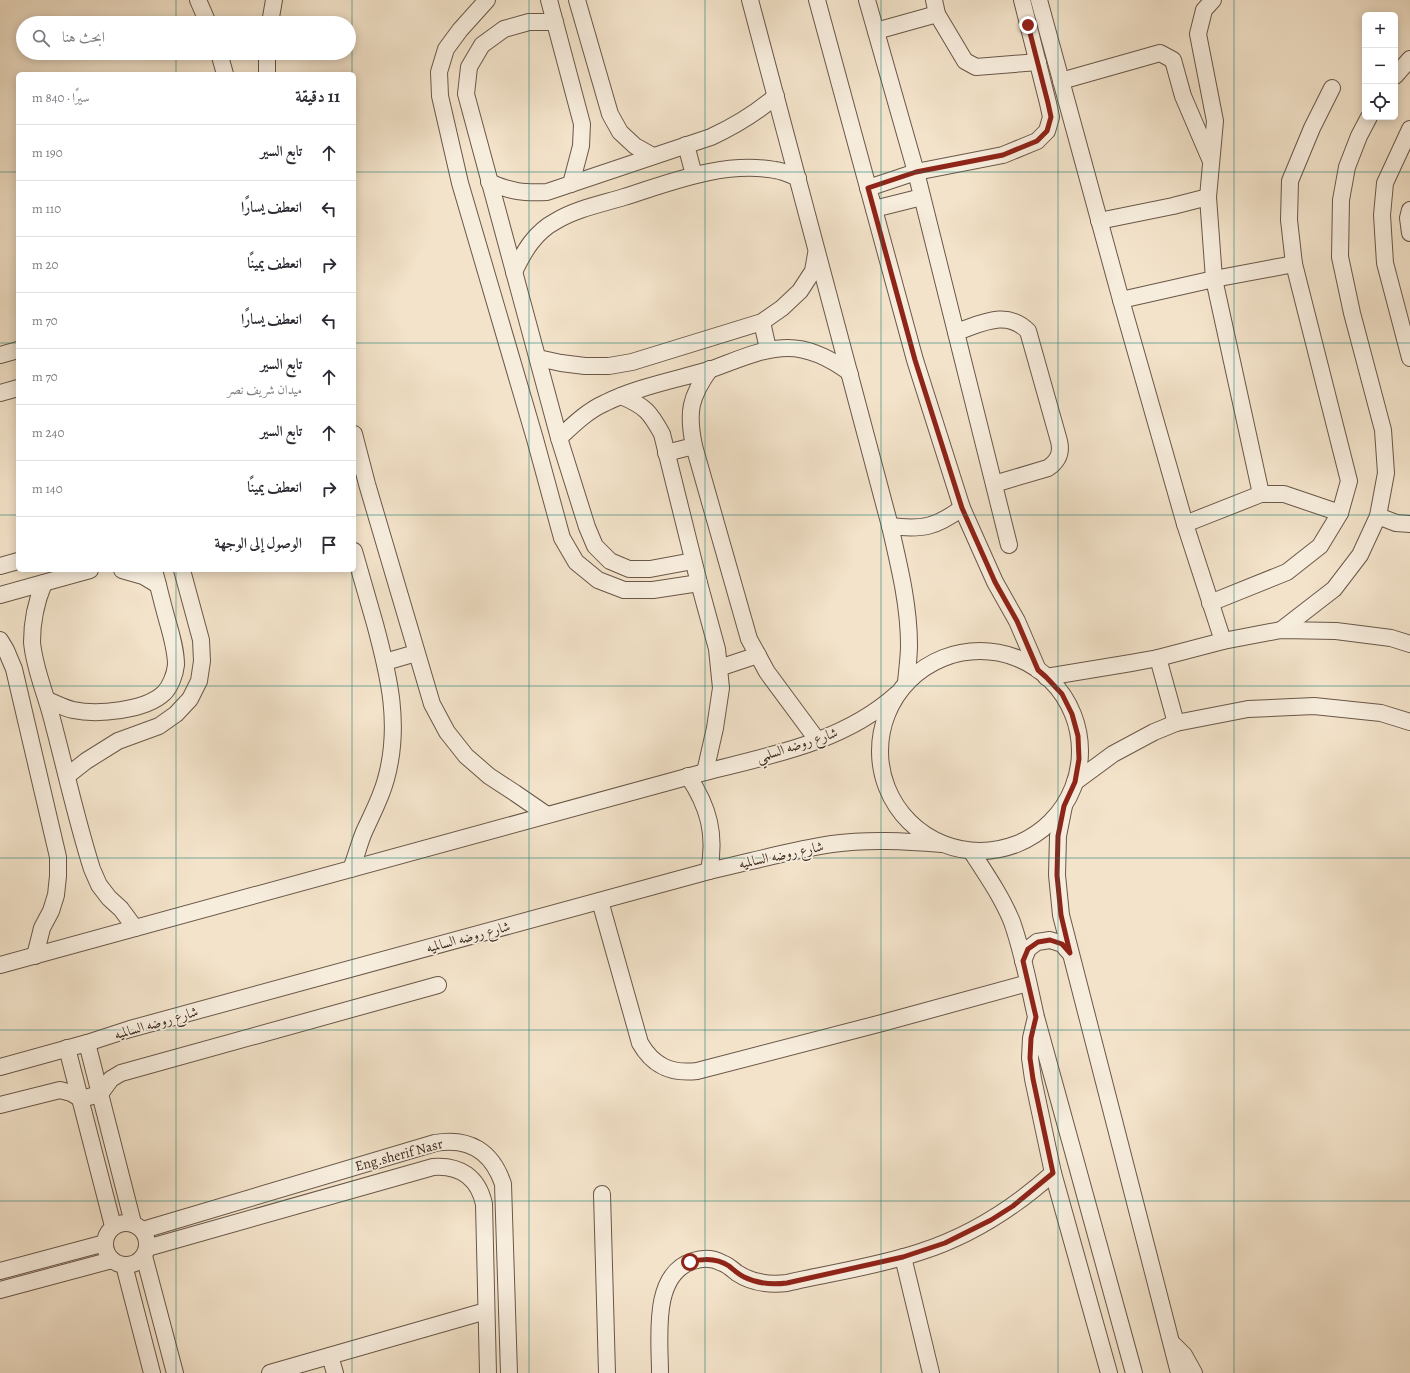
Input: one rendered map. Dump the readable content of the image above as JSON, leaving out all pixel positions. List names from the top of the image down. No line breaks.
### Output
{"streets":{"street":["شارع روضه السلمي","شارع روضه السالميه","Eng.sherif Nasr"]},"page":{"map_buttons":["+","−"],"search":"ابحث هنا","heading":["11 دقيقة","سيرًا · 840 m"],"list":[["تابع السير","190 m"],["انعطف يسارًا","110 m"],["انعطف يمينًا","20 m"],["انعطف يسارًا","70 m"],["تابع السير","ميدان شريف نصر","70 m"],["تابع السير","240 m"],["انعطف يمينًا","140 m"],"الوصول إلى الوجهة"]}}
